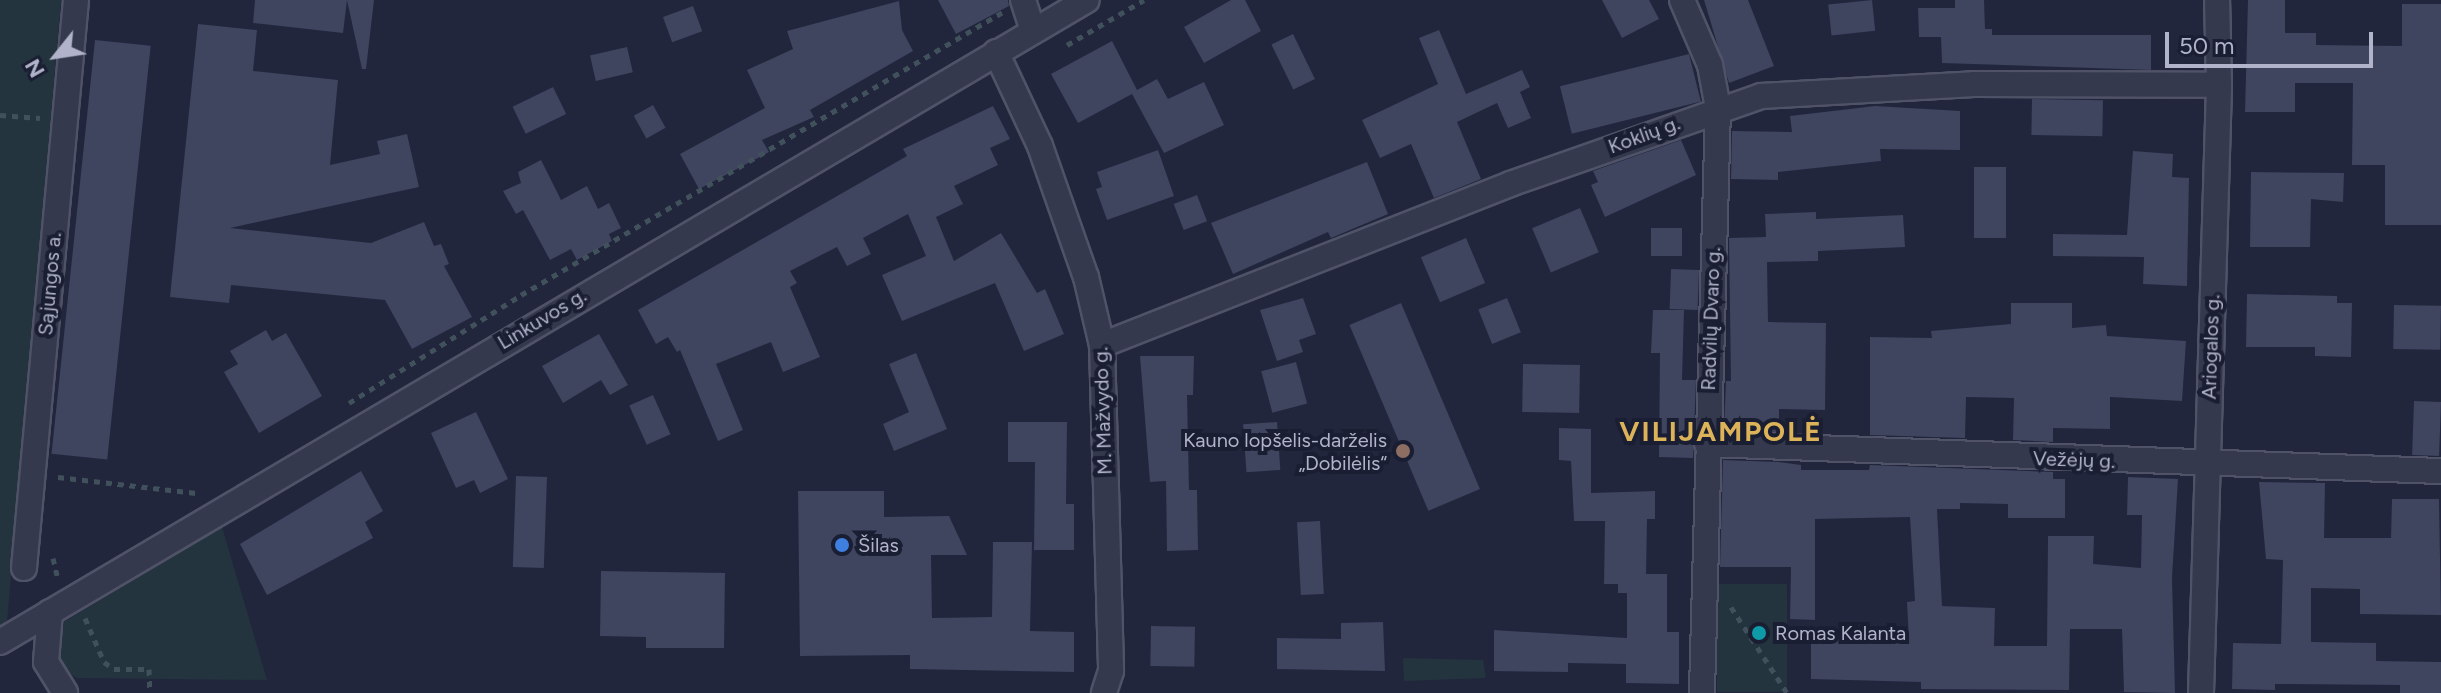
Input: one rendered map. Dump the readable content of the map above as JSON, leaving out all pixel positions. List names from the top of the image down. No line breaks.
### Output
{"streets":{"street":["Koklių g.","Sąjungos a.","Linkuvos g.","Radvilų Dvaro g.","Ariogalos g.","M. Mažvydo g.","Vežėjų g."]},"crossings":[["Koklių g.","Radvilų Dvaro g."],["Koklių g.","Ariogalos g."],["Koklių g.","M. Mažvydo g."],["Linkuvos g.","M. Mažvydo g."],["Radvilų Dvaro g.","Vežėjų g."],["Ariogalos g.","Vežėjų g."]],"districts":["VILIJAMPOLĖ"],"places":["Kauno lopšelis-darželis „Dobilėlis“","Šilas","Romas Kalanta"],"scale_bar":"50 m","north":"bottom left"}
